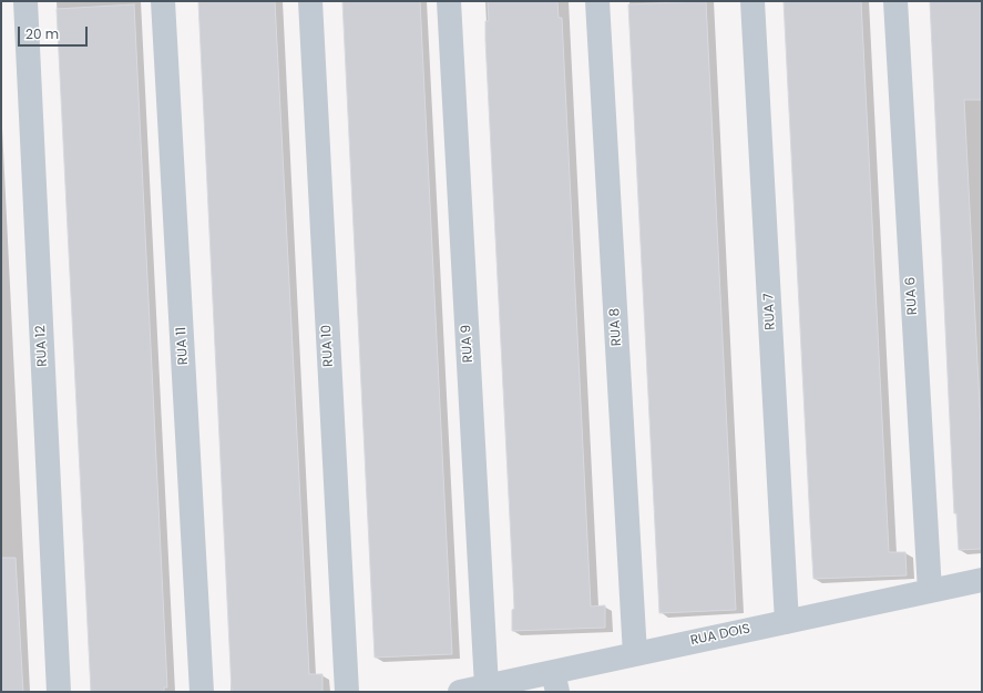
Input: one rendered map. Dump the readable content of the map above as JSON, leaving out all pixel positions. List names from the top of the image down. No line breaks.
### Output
{"streets":{"street":["RUA 6","RUA 7","RUA 8","RUA 9","RUA 12","RUA 11","RUA 10","RUA DOIS"]},"crossings":[["RUA 6","RUA DOIS"],["RUA 7","RUA DOIS"],["RUA 8","RUA DOIS"],["RUA 9","RUA DOIS"]],"scale_bar":"20 m"}
